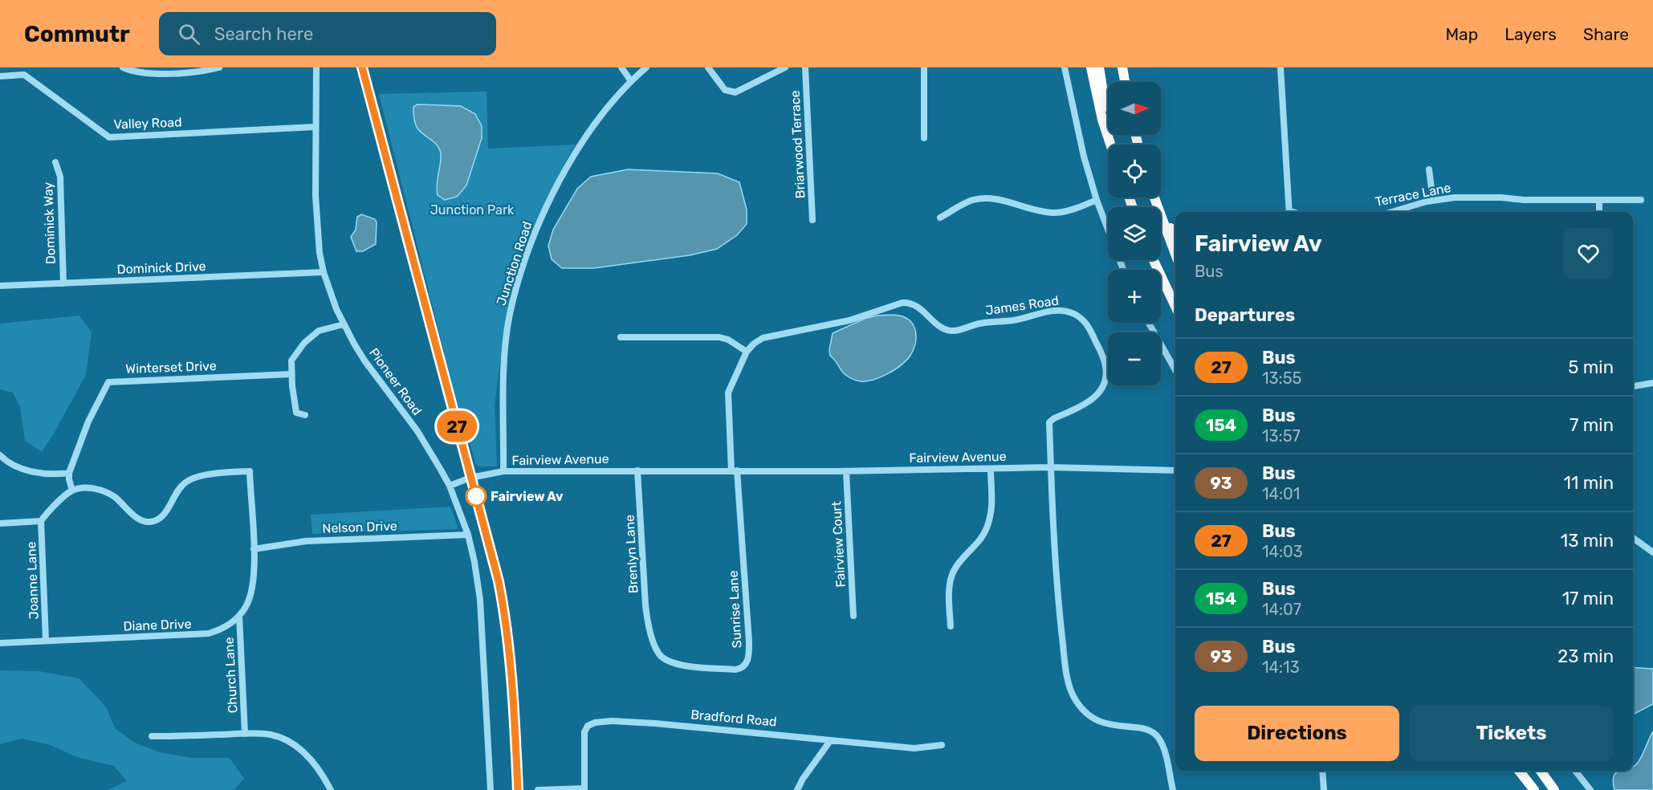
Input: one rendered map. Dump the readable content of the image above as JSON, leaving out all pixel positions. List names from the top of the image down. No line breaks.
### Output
{"streets":{"street":["Valley Road","Briarwood Terrace","Terrace Lane","Dominick Way","Junction Road","Dominick Drive","James Road","Winterset Drive","Pioneer Road","Fairview Avenue","Nelson Drive","Fairview Court","Brenlyn Lane","Joanne Lane","Sunrise Lane","Diane Drive","Church Lane","Bradford Road"]},"crossings":[["Valley Road","Pioneer Road"],["Dominick Way","Dominick Drive"],["Junction Road","Fairview Avenue"],["Dominick Drive","Pioneer Road"],["James Road","Fairview Avenue"],["James Road","Sunrise Lane"],["Pioneer Road","Fairview Avenue"],["Pioneer Road","Nelson Drive"],["Fairview Avenue","Fairview Court"],["Fairview Avenue","Brenlyn Lane"],["Fairview Avenue","Sunrise Lane"],["Nelson Drive","Diane Drive"],["Brenlyn Lane","Sunrise Lane"],["Joanne Lane","Diane Drive"],["Diane Drive","Church Lane"]],"parks":["Junction Park"],"places":["Fairview Av"],"lines":["bus line 27"],"north":"right","page":{"header":"Commutr","search":"Search here","nav":["Map","Layers","Share"],"on_map":"27","map_buttons":["+","−"],"heading":[["Fairview Av","Bus"],"Departures"],"list":[{"mark":"27","name":"Bus","note":"13:55","value":"5 min"},{"mark":"154","name":"Bus","note":"13:57","value":"7 min"},{"mark":"93","name":"Bus","note":"14:01","value":"11 min"},{"mark":"27","name":"Bus","note":"14:03","value":"13 min"},{"mark":"154","name":"Bus","note":"14:07","value":"17 min"},{"mark":"93","name":"Bus","note":"14:13","value":"23 min"}],"buttons":["Directions","Tickets"]}}
